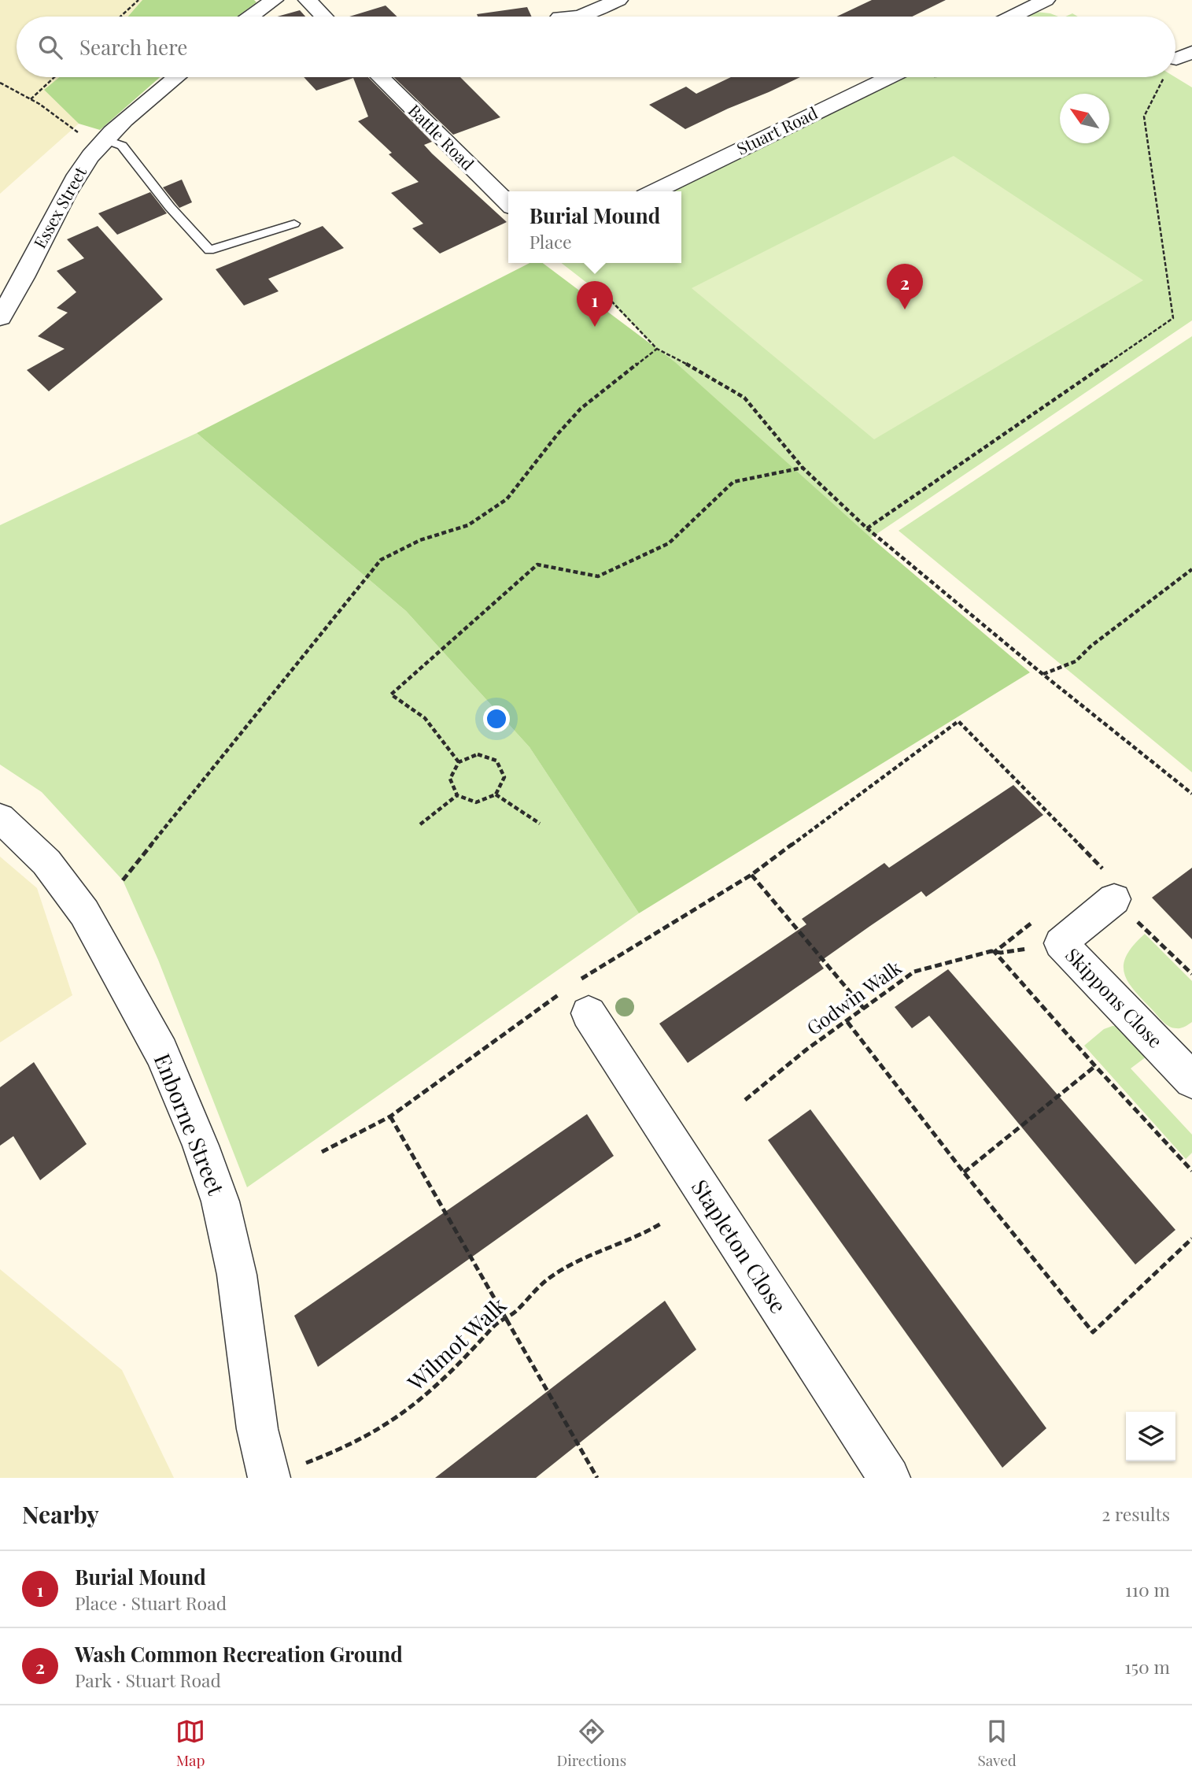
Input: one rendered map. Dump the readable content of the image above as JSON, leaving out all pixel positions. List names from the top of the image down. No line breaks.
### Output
{"streets":{"street":["Stuart Road","Battle Road","Essex Street","Skippons Close","Enborne Street","Stapleton Close"],"path":["Godwin Walk","Wilmot Walk"]},"crossings":[["Godwin Walk","Skippons Close"],["Enborne Street","Wilmot Walk"]],"north":"top left","page":{"search":"Search here","popup":["Burial Mound","Place"],"pins":["2","1"],"heading":["Nearby","2 results"],"list":[{"mark":"1","name":"Burial Mound","note":"Place · Stuart Road","value":"110 m"},{"mark":"2","name":"Wash Common Recreation Ground","note":"Park · Stuart Road","value":"150 m"}],"nav":["Map","Directions","Saved"]}}
